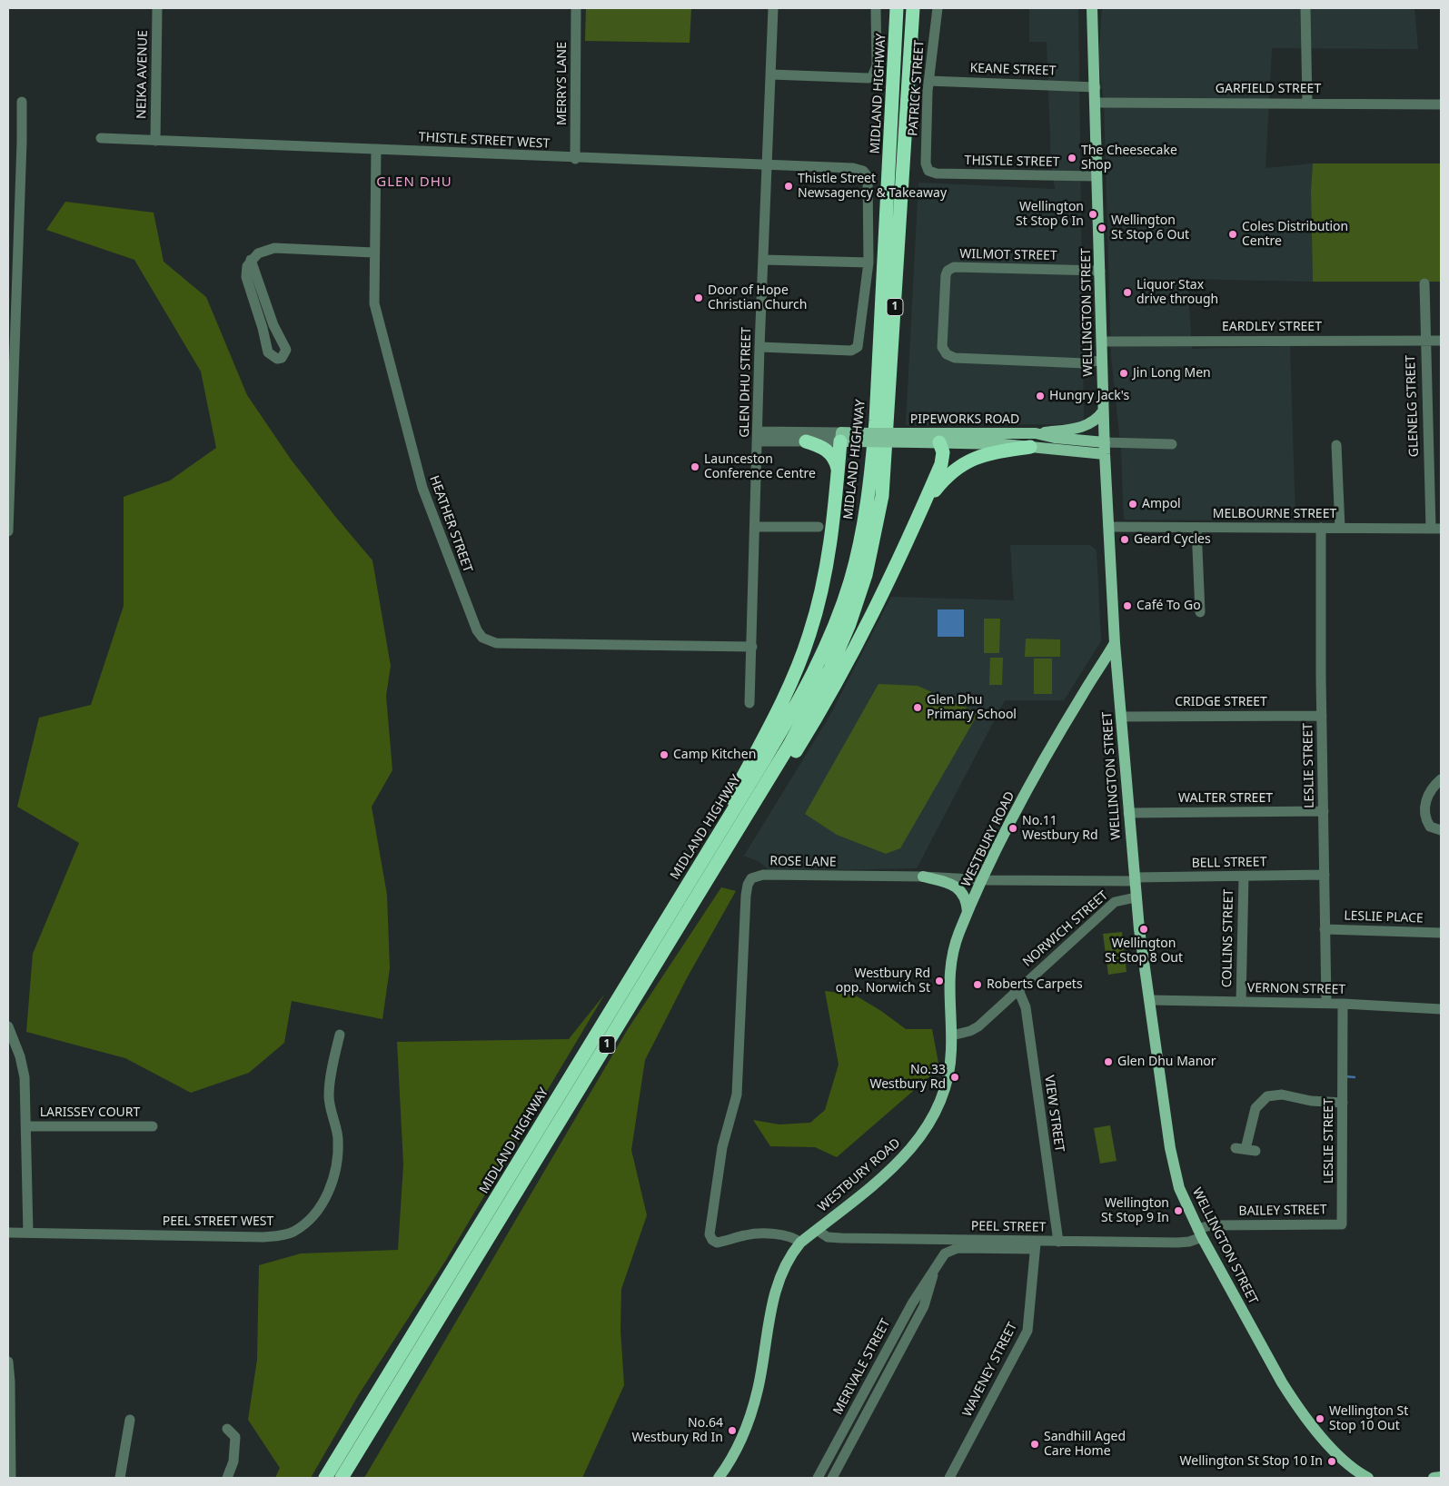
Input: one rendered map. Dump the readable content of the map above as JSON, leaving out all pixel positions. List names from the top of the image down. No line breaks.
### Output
{"streets":{"highway":["MIDLAND HIGHWAY","1"],"main road":["WELLINGTON STREET","PIPEWORKS ROAD","WESTBURY ROAD"],"street":["KEANE STREET","NEIKA AVENUE","MERRYS LANE","PATRICK STREET","GARFIELD STREET","THISTLE STREET WEST","THISTLE STREET","WILMOT STREET","EARDLEY STREET","GLEN DHU STREET","GLENELG STREET","MELBOURNE STREET","HEATHER STREET","CRIDGE STREET","LESLIE STREET","WALTER STREET","ROSE LANE","BELL STREET","LESLIE PLACE","NORWICH STREET","COLLINS STREET","VERNON STREET","LARISSEY COURT","VIEW STREET","BAILEY STREET","PEEL STREET WEST","PEEL STREET","MERIVALE STREET","WAVENEY STREET"]},"crossings":[["KEANE STREET","PATRICK STREET"],["KEANE STREET","WELLINGTON STREET"],["NEIKA AVENUE","THISTLE STREET WEST"],["MERRYS LANE","THISTLE STREET WEST"],["PATRICK STREET","THISTLE STREET"],["GARFIELD STREET","WELLINGTON STREET"],["THISTLE STREET WEST","GLEN DHU STREET"],["THISTLE STREET WEST","HEATHER STREET"],["THISTLE STREET","WELLINGTON STREET"],["WILMOT STREET","WELLINGTON STREET"],["WELLINGTON STREET","EARDLEY STREET"],["WELLINGTON STREET","PIPEWORKS ROAD"],["WELLINGTON STREET","MELBOURNE STREET"],["WELLINGTON STREET","CRIDGE STREET"],["WELLINGTON STREET","WALTER STREET"],["WELLINGTON STREET","WESTBURY ROAD"],["WELLINGTON STREET","ROSE LANE"],["WELLINGTON STREET","BELL STREET"],["WELLINGTON STREET","NORWICH STREET"],["WELLINGTON STREET","VERNON STREET"],["WELLINGTON STREET","BAILEY STREET"],["WELLINGTON STREET","PEEL STREET"],["EARDLEY STREET","GLENELG STREET"],["GLEN DHU STREET","PIPEWORKS ROAD"],["GLEN DHU STREET","HEATHER STREET"],["GLENELG STREET","MELBOURNE STREET"],["MELBOURNE STREET","LESLIE STREET"],["CRIDGE STREET","LESLIE STREET"],["LESLIE STREET","WALTER STREET"],["LESLIE STREET","BELL STREET"],["LESLIE STREET","LESLIE PLACE"],["LESLIE STREET","VERNON STREET"],["LESLIE STREET","BAILEY STREET"],["WESTBURY ROAD","ROSE LANE"],["WESTBURY ROAD","NORWICH STREET"],["WESTBURY ROAD","PEEL STREET"],["ROSE LANE","BELL STREET"],["BELL STREET","COLLINS STREET"],["NORWICH STREET","VIEW STREET"],["COLLINS STREET","VERNON STREET"],["VIEW STREET","PEEL STREET"],["BAILEY STREET","PEEL STREET"],["PEEL STREET","MERIVALE STREET"],["PEEL STREET","WAVENEY STREET"],["MERIVALE STREET","WAVENEY STREET"]],"districts":["GLEN DHU"],"places":["The Cheesecake Shop","Thistle Street Newsagency & Takeaway","Wellington St Stop 6 In","Wellington St Stop 6 Out","Coles Distribution Centre","Liquor Stax drive through","Door of Hope Christian Church","Jin Long Men","Hungry Jack's","Launceston Conference Centre","Ampol","Geard Cycles","Café To Go","Glen Dhu Primary School","Camp Kitchen","No.11 Westbury Rd","Wellington St Stop 8 Out","Westbury Rd opp. Norwich St","Roberts Carpets","Glen Dhu Manor","No.33 Westbury Rd","Wellington St Stop 9 In","Wellington St Stop 10 Out","No.64 Westbury Rd In","Sandhill Aged Care Home","Wellington St Stop 10 In"]}
